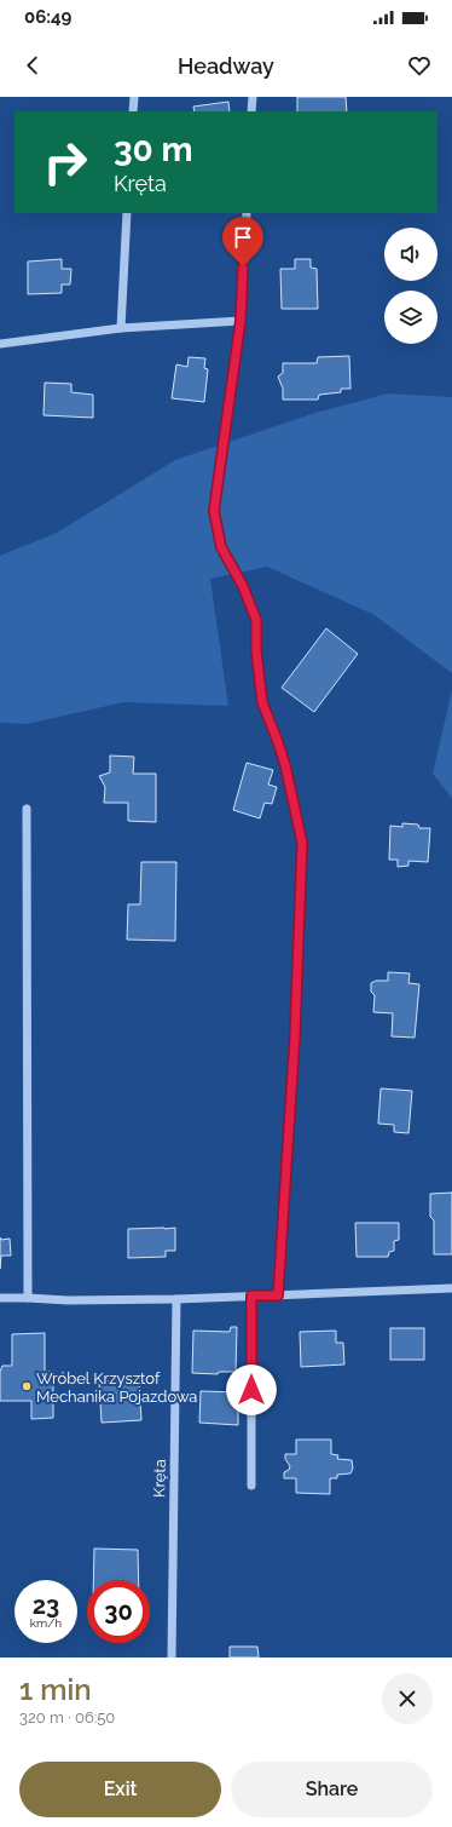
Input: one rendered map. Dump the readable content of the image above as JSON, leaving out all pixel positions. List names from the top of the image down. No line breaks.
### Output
{"streets":{"street":["Kręta"]},"places":["Wróbel Krzysztof Mechanika Pojazdowa"],"page":{"status":"06:49","header":"Headway","turn":["30 m","Kręta"],"speed":"23 km/h","limit":"30","heading":["1 min","320 m · 06:50"],"buttons":["Exit","Share"]}}
